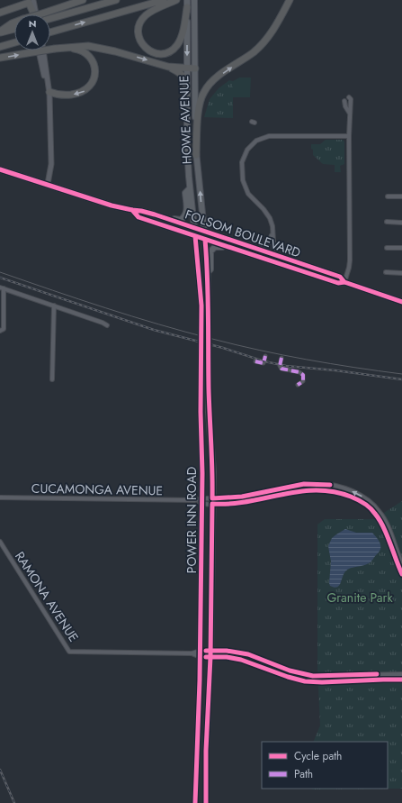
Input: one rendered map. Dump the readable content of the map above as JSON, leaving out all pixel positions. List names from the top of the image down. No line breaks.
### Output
{"streets":{"main road":["HOWE AVENUE","FOLSOM BOULEVARD","POWER INN ROAD"],"street":["CUCAMONGA AVENUE","RAMONA AVENUE"]},"crossings":[["HOWE AVENUE","FOLSOM BOULEVARD"],["HOWE AVENUE","POWER INN ROAD"],["FOLSOM BOULEVARD","POWER INN ROAD"],["CUCAMONGA AVENUE","POWER INN ROAD"],["POWER INN ROAD","RAMONA AVENUE"]],"parks":["Granite Park"],"legend":["Cycle path","Path"],"north":"top"}
